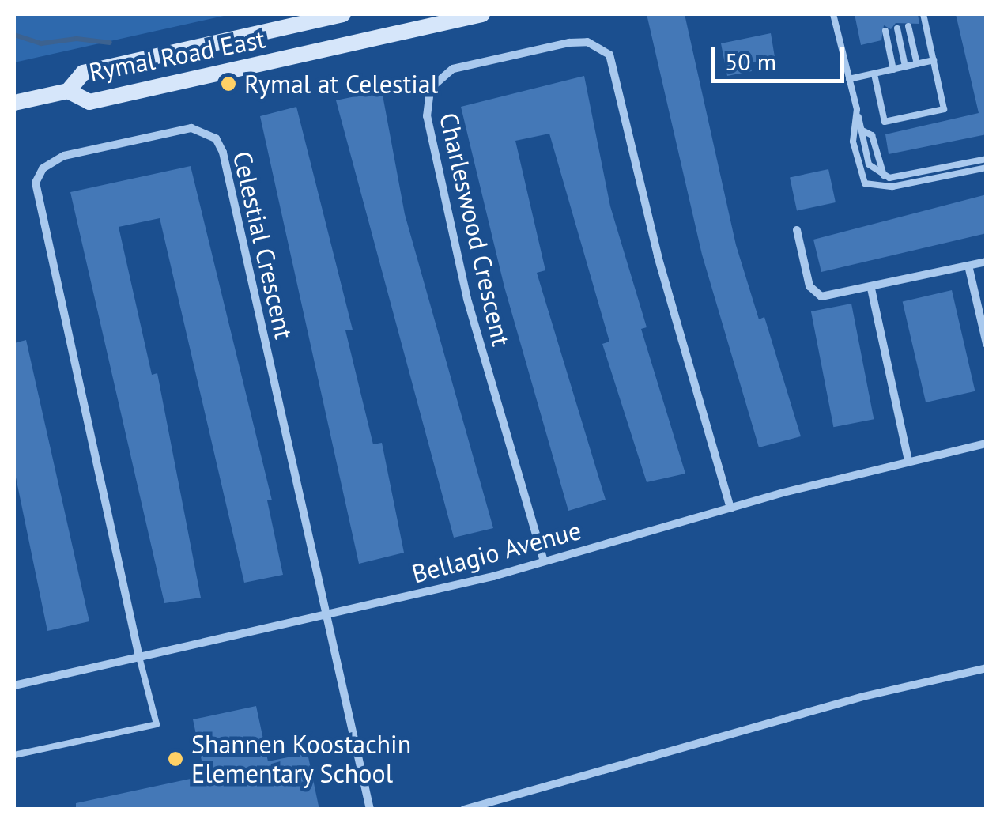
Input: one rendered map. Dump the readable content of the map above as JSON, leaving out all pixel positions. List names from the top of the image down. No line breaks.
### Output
{"streets":{"main road":["Rymal Road East"],"street":["Charleswood Crescent","Celestial Crescent","Bellagio Avenue"]},"crossings":[["Charleswood Crescent","Bellagio Avenue"],["Celestial Crescent","Bellagio Avenue"]],"places":["Rymal at Celestial","Shannen Koostachin Elementary School"],"scale_bar":"50 m"}
